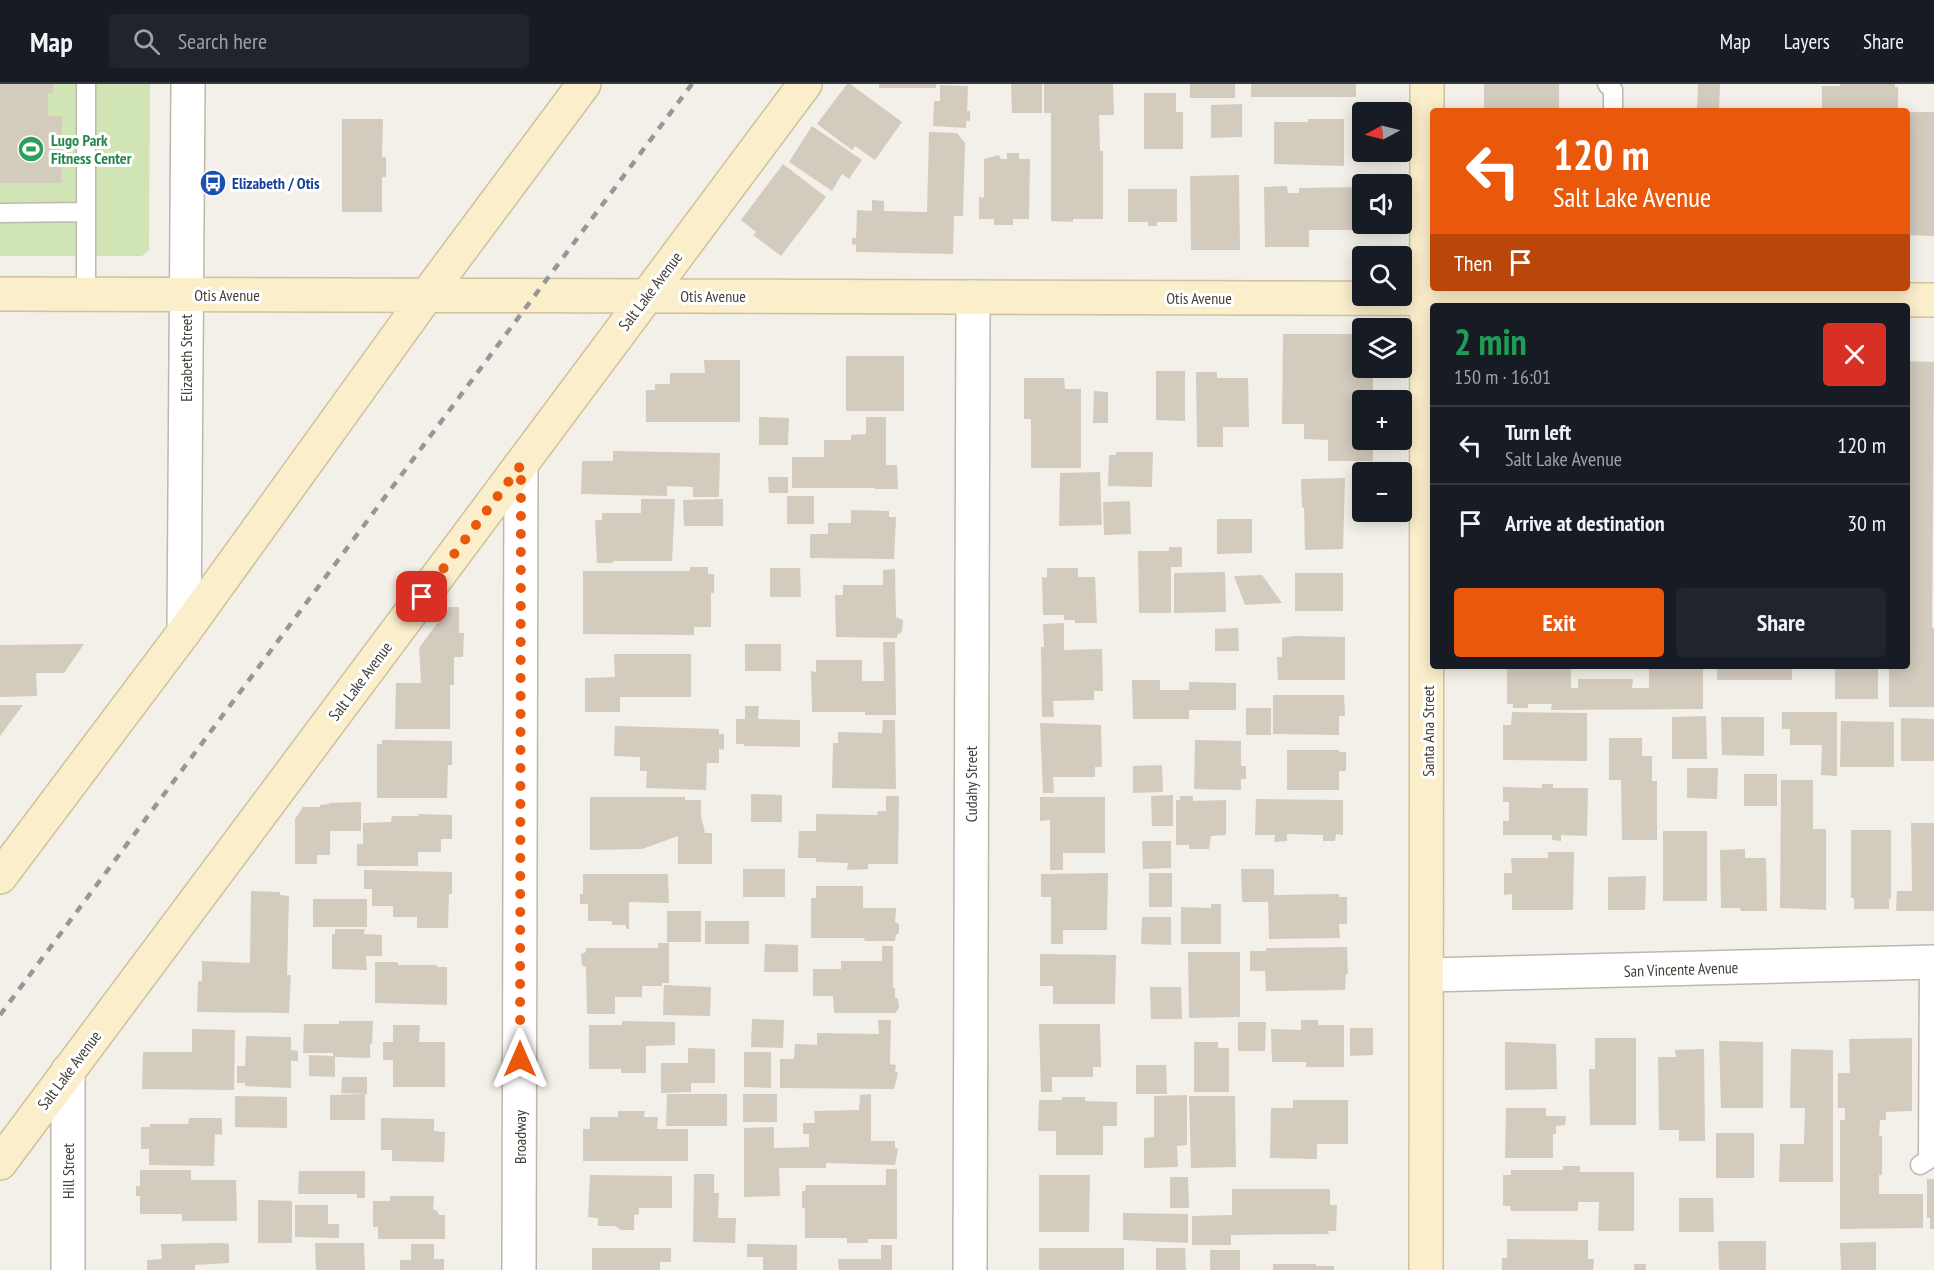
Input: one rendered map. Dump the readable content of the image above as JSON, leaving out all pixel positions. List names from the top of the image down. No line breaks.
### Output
{"streets":{"street":["Salt Lake Avenue","Otis Avenue","Elizabeth Street","Santa Ana Street","Cudahy Street","San Vincente Avenue","Broadway","Hill Street"]},"crossings":[["Salt Lake Avenue","Otis Avenue"],["Salt Lake Avenue","Broadway"],["Salt Lake Avenue","Hill Street"],["Otis Avenue","Elizabeth Street"],["Otis Avenue","Santa Ana Street"],["Otis Avenue","Cudahy Street"],["Santa Ana Street","San Vincente Avenue"]],"places":{"sports":["Lugo Park Fitness Center"],"bus stop":["Elizabeth / Otis"]},"north":"left","page":{"header":"Map","search":"Search here","nav":["Map","Layers","Share"],"map_buttons":["+","−"],"turn":["120 m","Salt Lake Avenue"],"then":"Then","heading":["2 min","150 m · 16:01"],"list":[{"name":"Turn left","note":"Salt Lake Avenue","value":"120 m"},{"name":"Arrive at destination","value":"30 m"}],"buttons":["Exit","Share"]}}
